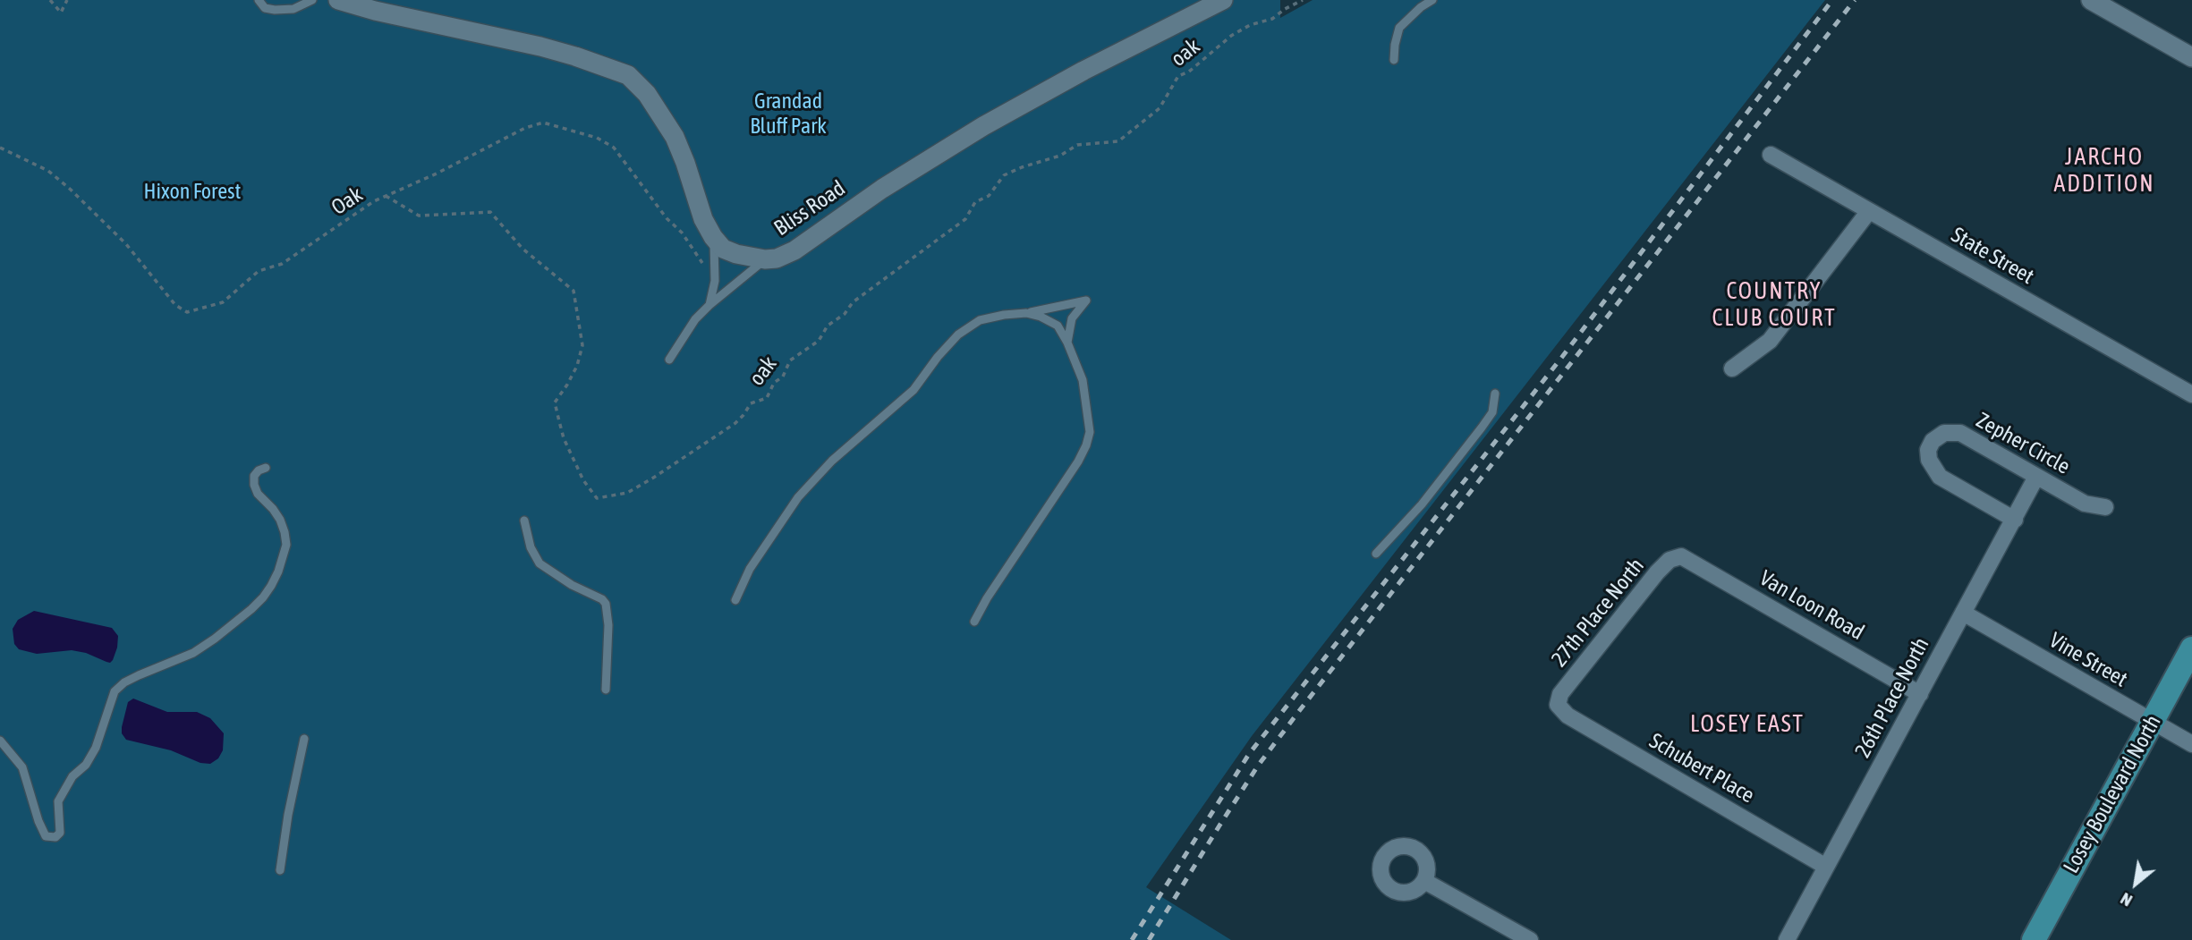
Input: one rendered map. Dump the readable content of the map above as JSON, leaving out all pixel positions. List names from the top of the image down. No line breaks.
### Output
{"streets":{"main road":["Losey Boulevard North"],"street":["Bliss Road","State Street","Zepher Circle","Van Loon Road","27th Place North","Vine Street","26th Place North","Schubert Place"],"path":["oak","Oak"]},"crossings":[["oak","Oak"],["Zepher Circle","26th Place North"],["Van Loon Road","27th Place North"],["Van Loon Road","26th Place North"],["27th Place North","Schubert Place"],["Vine Street","26th Place North"],["Vine Street","Losey Boulevard North"],["26th Place North","Schubert Place"]],"districts":["JARCHO ADDITION","COUNTRY CLUB COURT","LOSEY EAST"],"parks":["Grandad Bluff Park","Hixon Forest"],"north":"bottom left"}
